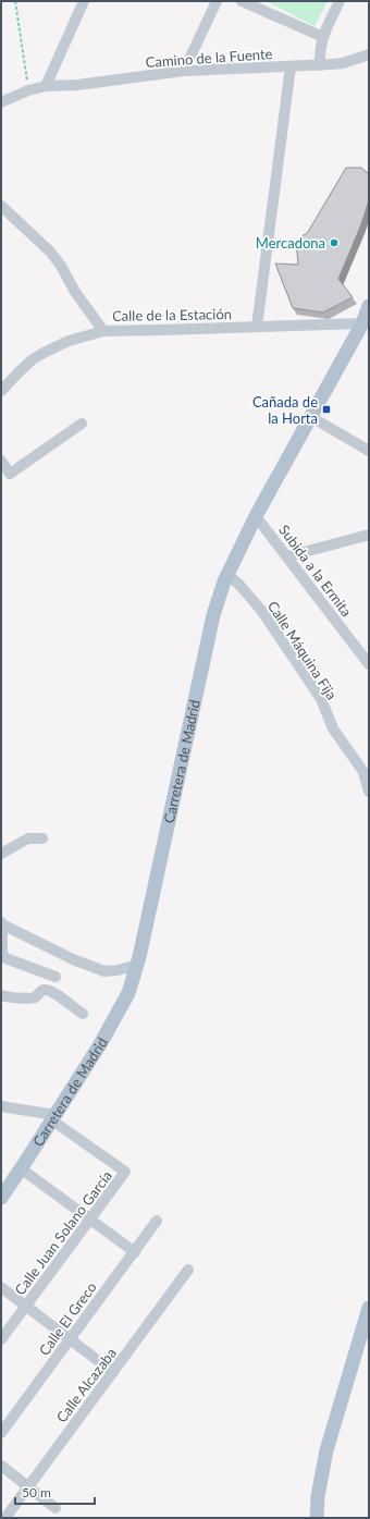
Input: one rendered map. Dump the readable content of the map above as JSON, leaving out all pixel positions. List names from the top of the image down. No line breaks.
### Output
{"streets":{"main road":["Carretera de Madrid"],"street":["Camino de la Fuente","Calle de la Estación","Subida a la Ermita","Calle Máquina Fija","Calle Juan Solano García","Calle El Greco","Calle Alcazaba"]},"crossings":[["Calle de la Estación","Carretera de Madrid"],["Subida a la Ermita","Carretera de Madrid"],["Calle Máquina Fija","Carretera de Madrid"],["Carretera de Madrid","Calle Juan Solano García"]],"places":{"other":["Mercadona"],"transit":["Cañada de la Horta"]},"scale_bar":"50 m"}
